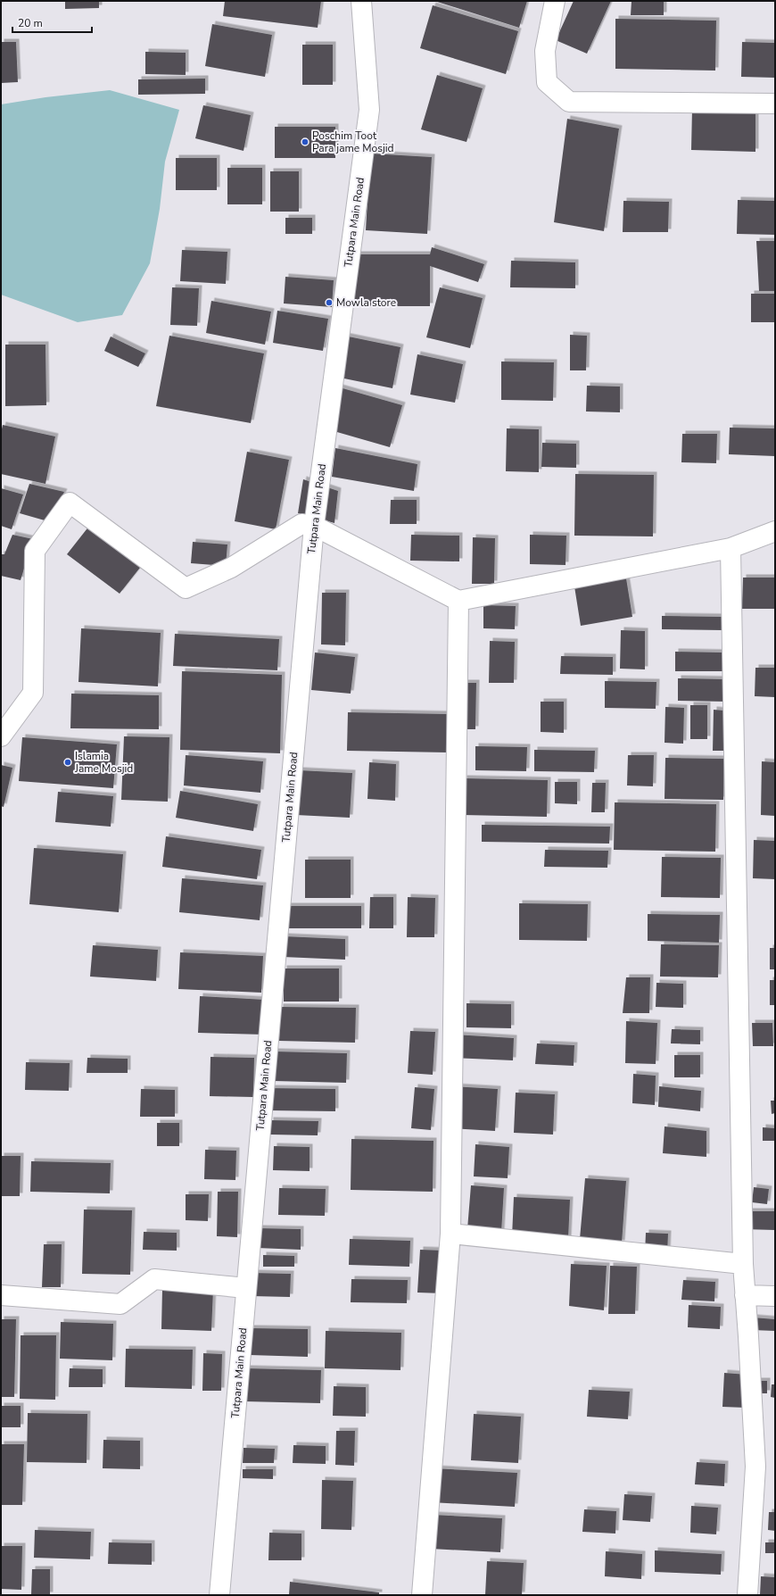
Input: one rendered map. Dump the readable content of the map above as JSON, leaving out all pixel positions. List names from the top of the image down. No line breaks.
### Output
{"streets":{"street":["Tutpara Main Road"]},"places":["Poschim Toot Para jame Mosjid","Mowla store","Islamia Jame Mosjid"],"scale_bar":"20 m"}
